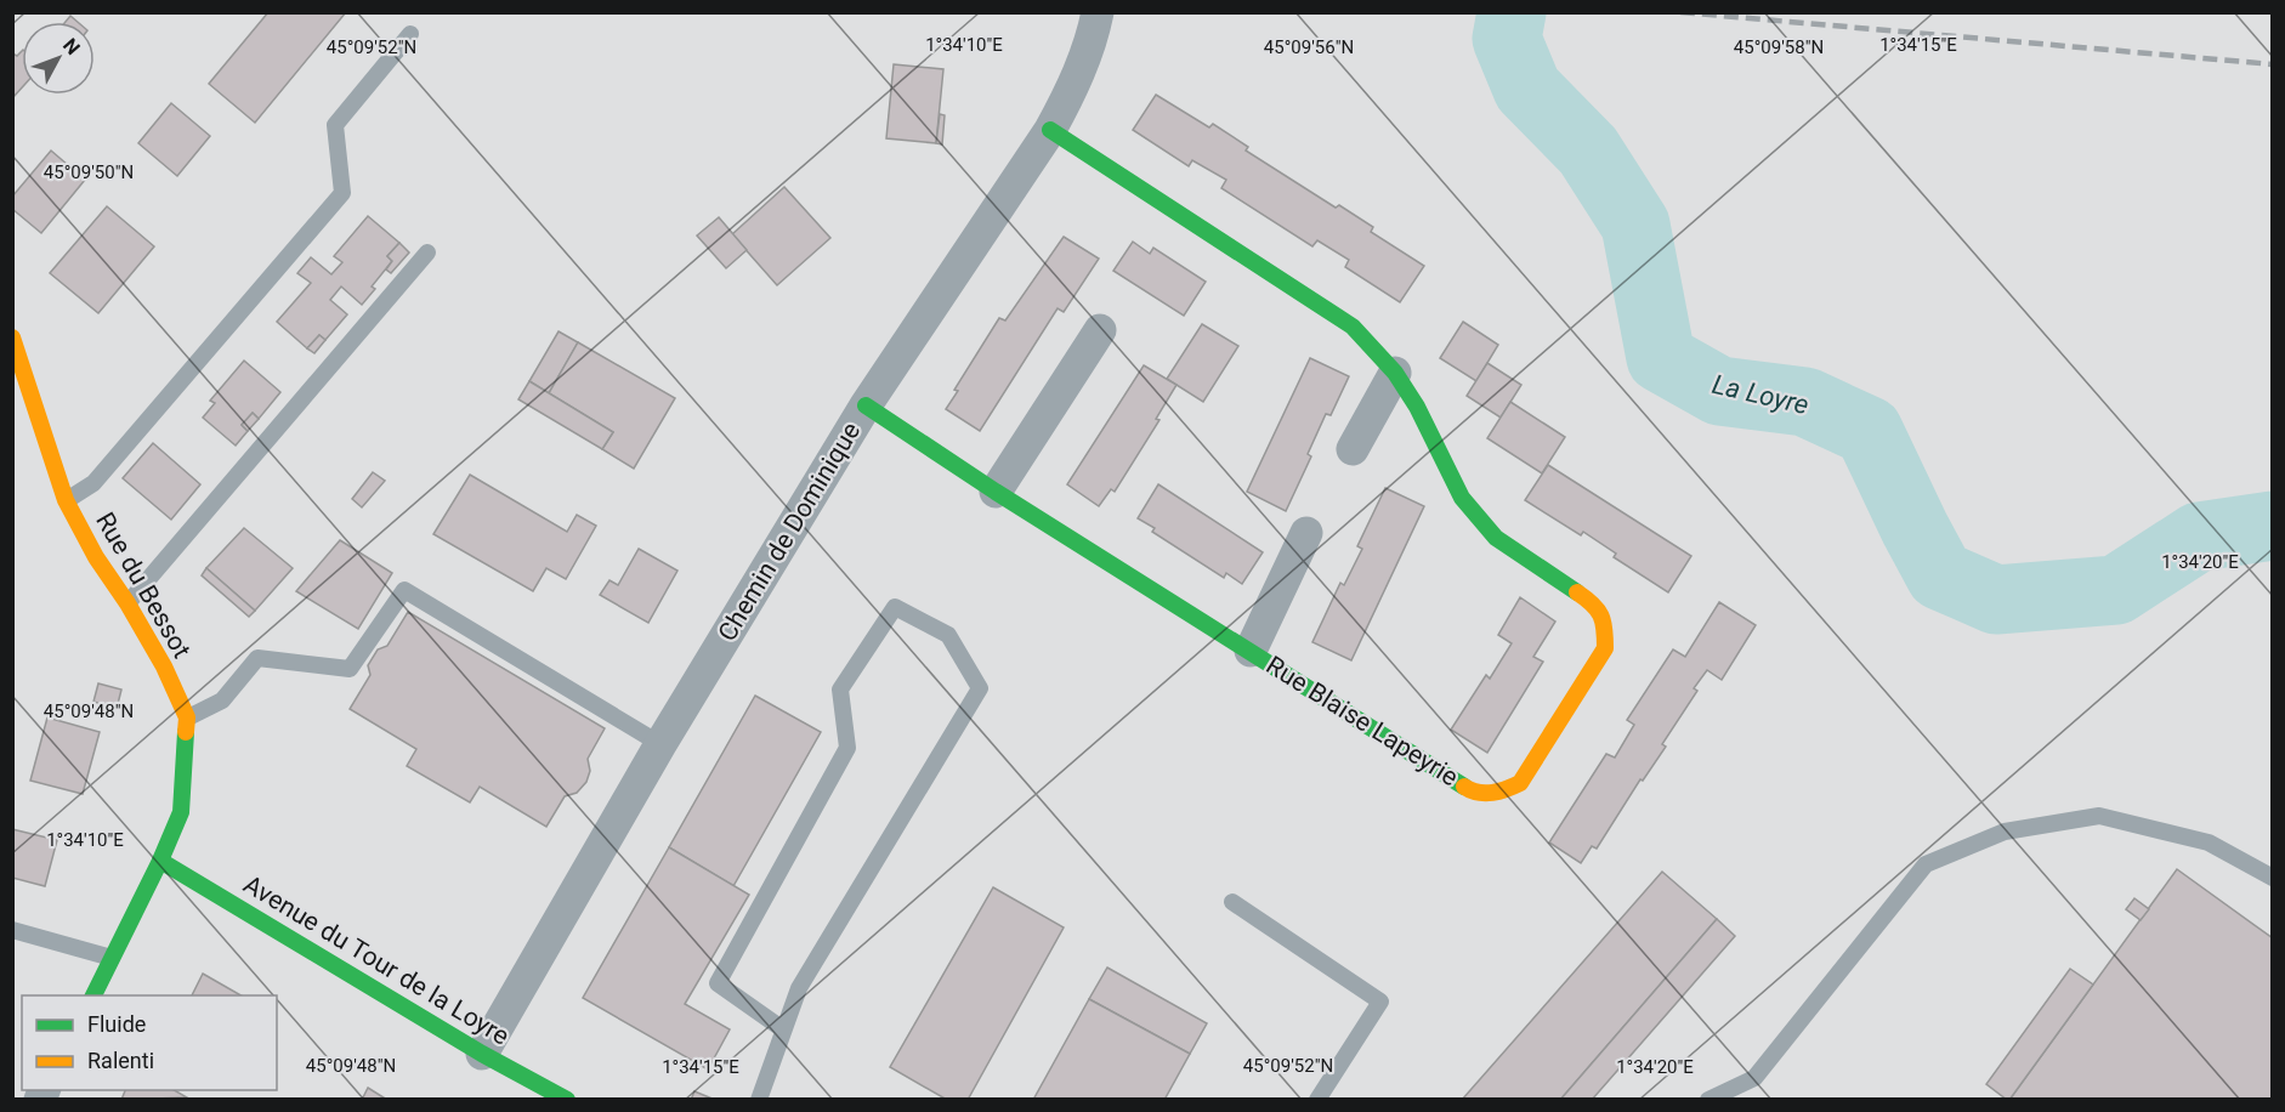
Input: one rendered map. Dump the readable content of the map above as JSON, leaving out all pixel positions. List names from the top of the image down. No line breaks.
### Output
{"streets":{"street":["Chemin de Dominique","Rue du Bessot","Rue Blaise Lapeyrie","Avenue du Tour de la Loyre"]},"crossings":[["Chemin de Dominique","Rue Blaise Lapeyrie"],["Chemin de Dominique","Avenue du Tour de la Loyre"],["Rue du Bessot","Avenue du Tour de la Loyre"]],"water":["La Loyre"],"legend":["Fluide","Ralenti"],"north":"top right","coordinates":["1°34'10\"E","1°34'15\"E","45°09'52\"N","45°09'56\"N","45°09'58\"N","45°09'50\"N","1°34'20\"E","45°09'48\"N"]}
